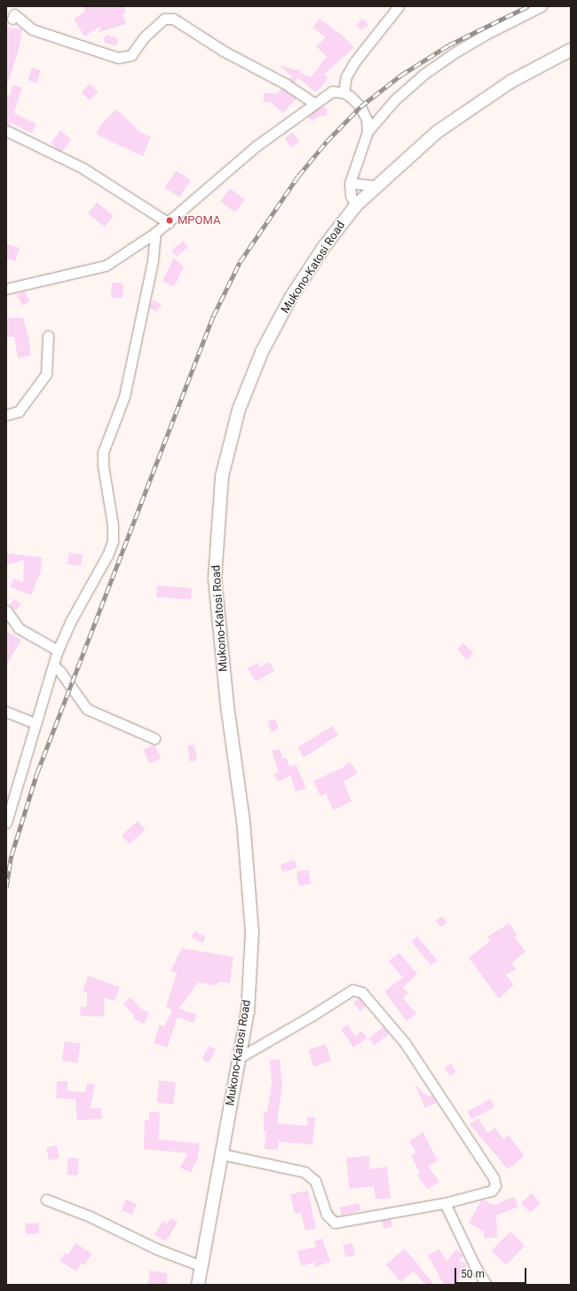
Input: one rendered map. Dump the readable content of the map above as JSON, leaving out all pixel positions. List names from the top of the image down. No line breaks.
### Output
{"streets":{"main road":["Mukono-Katosi Road"]},"places":["MPOMA"],"scale_bar":"50 m"}
